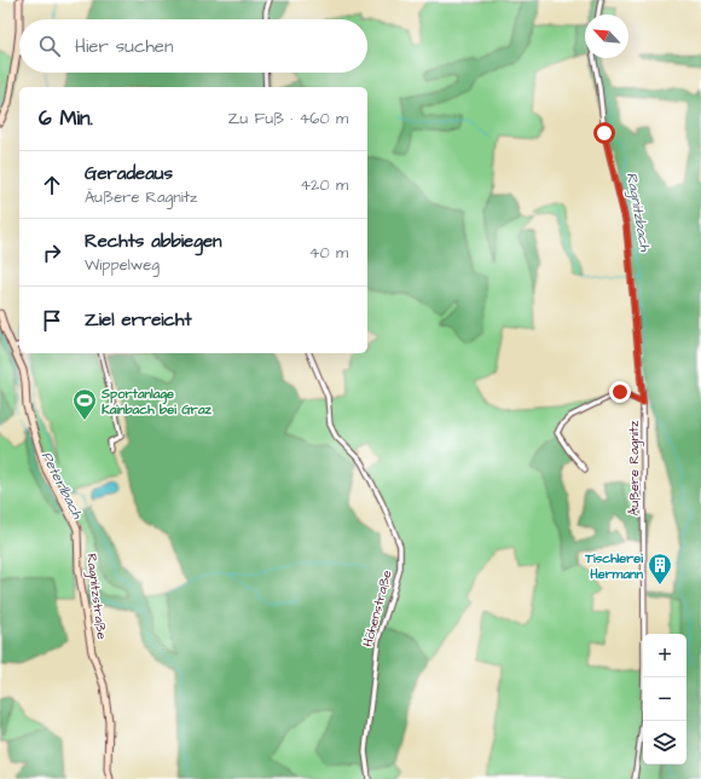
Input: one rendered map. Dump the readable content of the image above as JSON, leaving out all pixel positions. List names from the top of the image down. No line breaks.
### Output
{"streets":{"main road":["Ragnitzstraße"],"street":["Äußere Ragnitz","Höhenstraße"]},"water":["Ragnitzbach","Peterlbach"],"places":{"sports":["Sportanlage Kainbach bei Graz"],"building":["Tischlerei Hermann"]},"north":"top left","page":{"search":"Hier suchen","heading":["6 Min.","Zu Fuß · 460 m"],"list":[["Geradeaus","Äußere Ragnitz","420 m"],["Rechts abbiegen","Wippelweg","40 m"],"Ziel erreicht"],"map_buttons":["+","−"]}}
